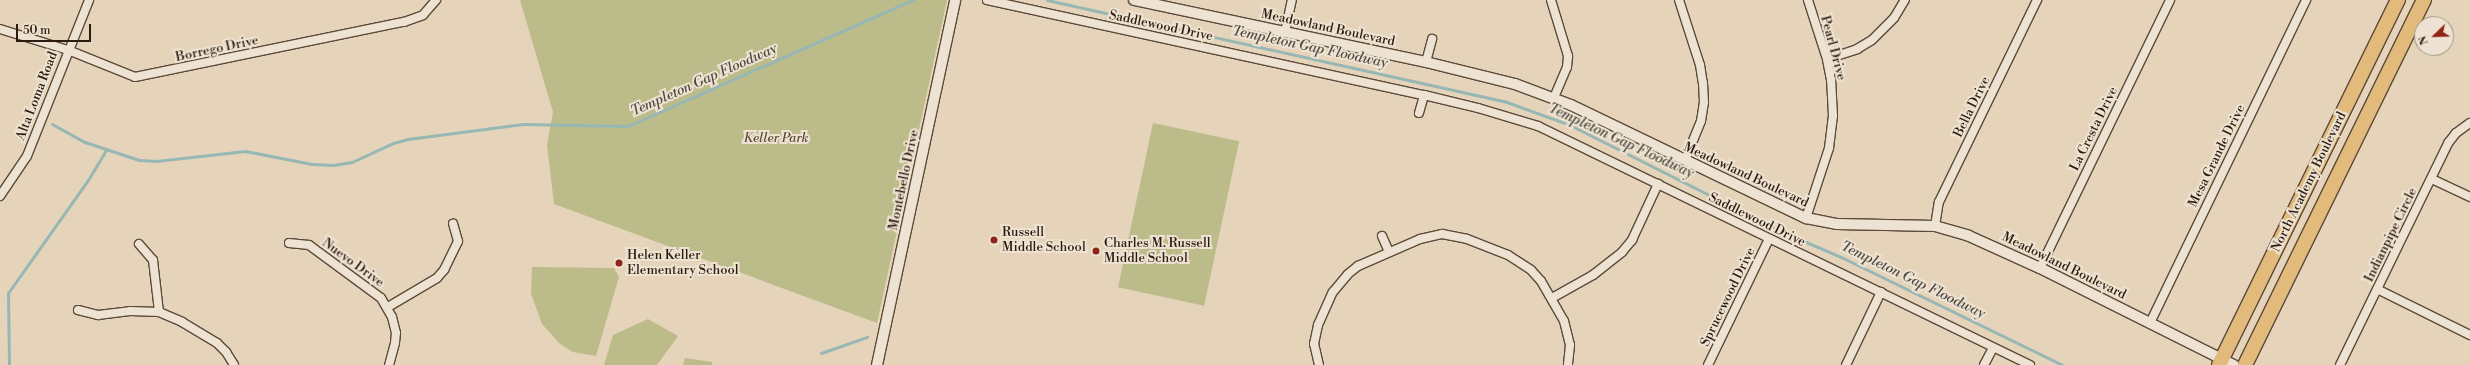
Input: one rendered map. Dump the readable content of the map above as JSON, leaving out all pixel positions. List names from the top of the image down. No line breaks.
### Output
{"streets":{"highway":["North Academy Boulevard"],"street":["Saddlewood Drive","Meadowland Boulevard","Pearl Drive","Borrego Drive","Alta Loma Road","Bella Drive","La Cresta Drive","Mesa Grande Drive","Montebello Drive","Indianpipe Circle","Nuevo Drive","Sprucewood Drive"]},"crossings":[["Saddlewood Drive","Sprucewood Drive"],["Meadowland Boulevard","Pearl Drive"],["Meadowland Boulevard","Bella Drive"],["Meadowland Boulevard","La Cresta Drive"],["Meadowland Boulevard","Mesa Grande Drive"],["Meadowland Boulevard","North Academy Boulevard"],["Borrego Drive","Alta Loma Road"]],"water":["Templeton Gap Floodway"],"parks":["Keller Park"],"places":["Russell Middle School","Charles M. Russell Middle School","Helen Keller Elementary School"],"scale_bar":"50 m","north":"bottom left"}
